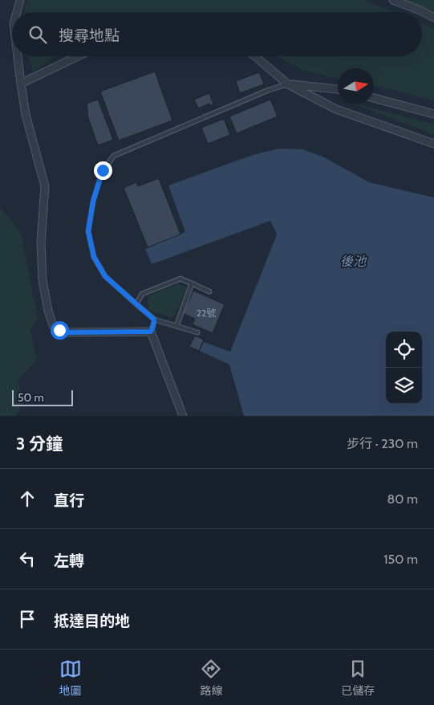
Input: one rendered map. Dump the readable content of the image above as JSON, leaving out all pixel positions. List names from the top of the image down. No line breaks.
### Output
{"water":["後池"],"house_numbers":["22號"],"scale_bar":"50 m","north":"right","page":{"search":"搜尋地點","scale":"50 m","heading":["3 分鐘","步行 · 230 m"],"list":[["直行","80 m"],["左轉","150 m"],"抵達目的地"],"nav":["地圖","路線","已儲存"]}}
